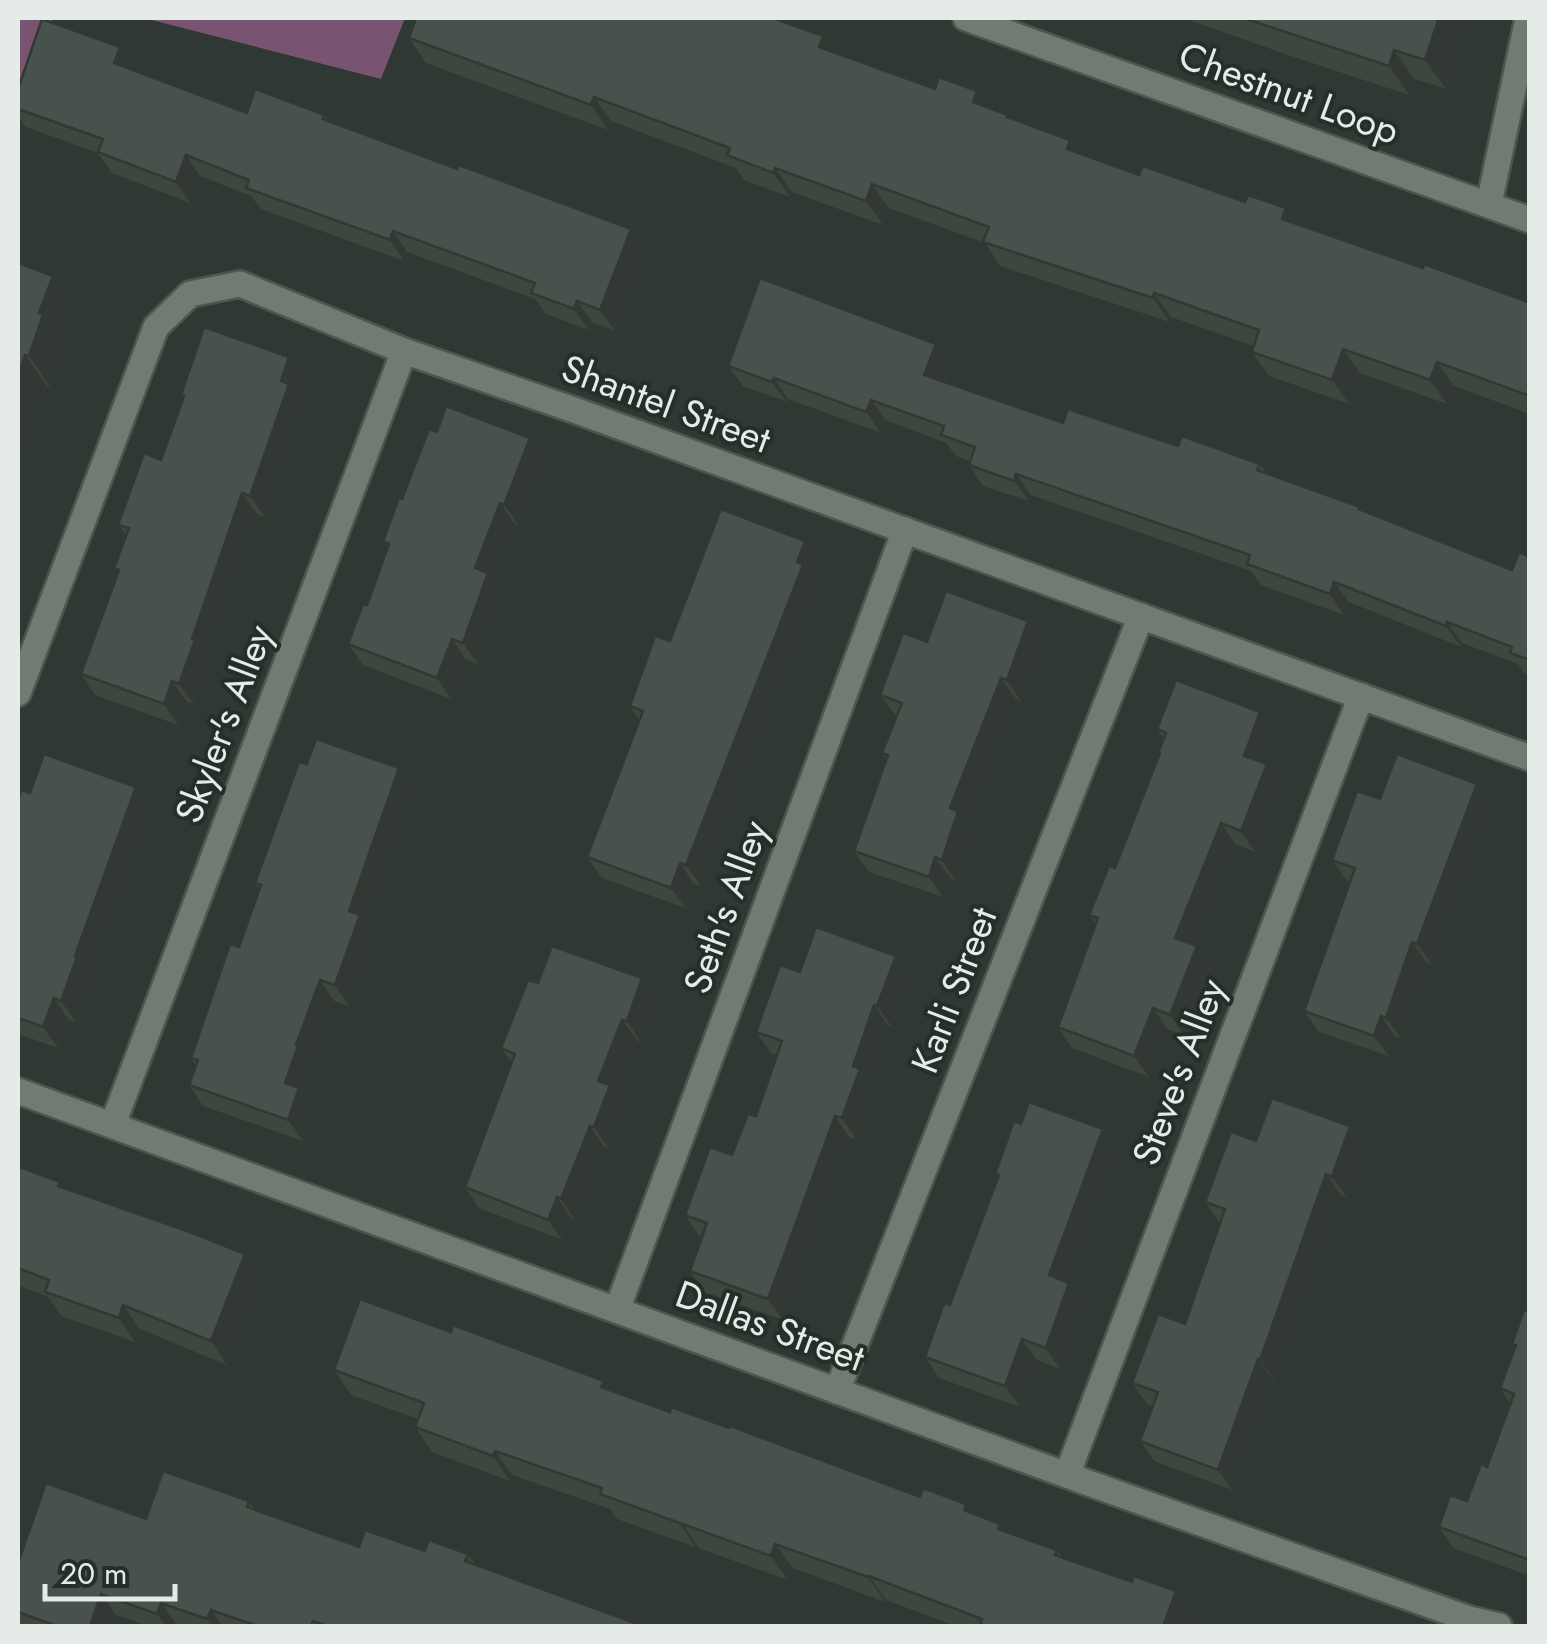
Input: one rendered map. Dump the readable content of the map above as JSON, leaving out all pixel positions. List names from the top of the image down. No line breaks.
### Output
{"streets":{"street":["Chestnut Loop","Shantel Street","Skyler's Alley","Seth's Alley","Karli Street","Steve's Alley","Dallas Street"]},"crossings":[["Shantel Street","Skyler's Alley"],["Shantel Street","Seth's Alley"],["Shantel Street","Karli Street"],["Shantel Street","Steve's Alley"],["Skyler's Alley","Dallas Street"],["Seth's Alley","Dallas Street"],["Karli Street","Dallas Street"],["Steve's Alley","Dallas Street"]],"scale_bar":"20 m"}
